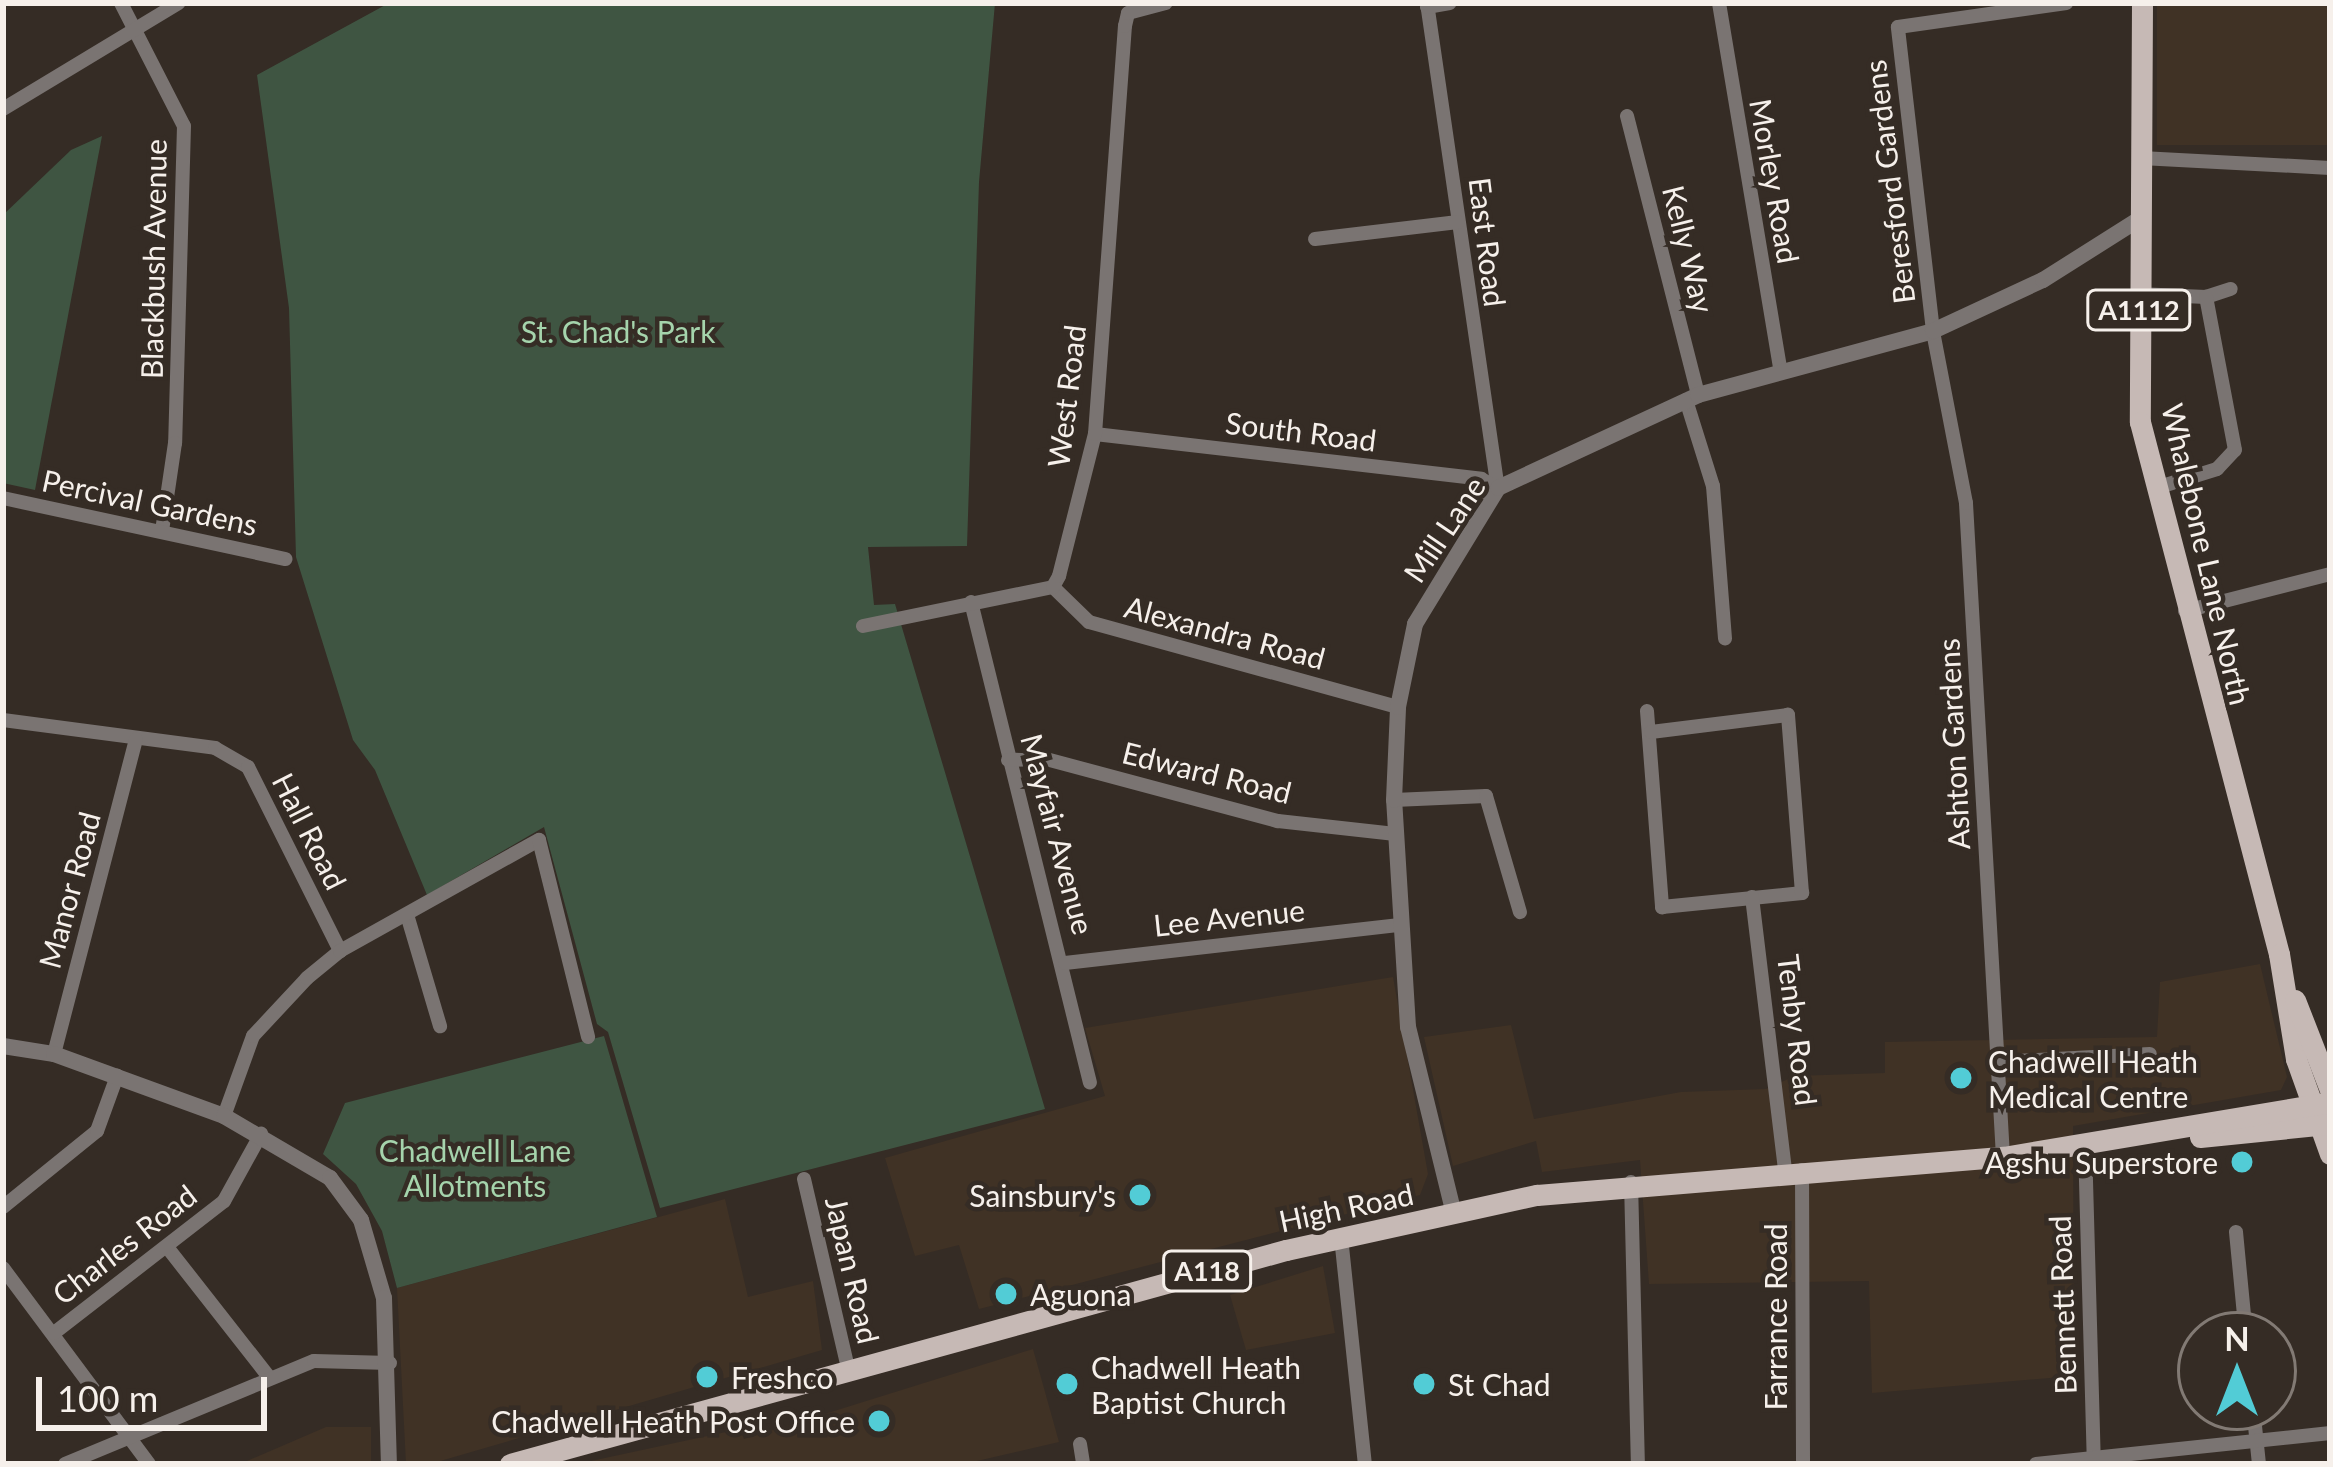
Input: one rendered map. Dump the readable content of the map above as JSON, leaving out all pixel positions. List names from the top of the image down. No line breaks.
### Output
{"streets":{"main road":["A1112","Whalebone Lane North","High Road","A118"],"street":["Morley Road","Beresford Gardens","East Road","Kelly Way","Blackbush Avenue","West Road","South Road","Percival Gardens","Mill Lane","Alexandra Road","Ashton Gardens","Edward Road","Hall Road","Mayfair Avenue","Manor Road","Lee Avenue","Tenby Road","Charles Road","Japan Road","Bennett Road","Farrance Road"]},"crossings":[["Morley Road","Mill Lane"],["Beresford Gardens","Mill Lane"],["Beresford Gardens","Ashton Gardens"],["East Road","South Road"],["East Road","Mill Lane"],["Kelly Way","Mill Lane"],["Blackbush Avenue","Percival Gardens"],["A1112","Whalebone Lane North"],["A1112","High Road"],["West Road","South Road"],["West Road","Alexandra Road"],["South Road","Mill Lane"],["Mill Lane","Whalebone Lane North"],["Mill Lane","Alexandra Road"],["Mill Lane","Ashton Gardens"],["Mill Lane","Edward Road"],["Mill Lane","Lee Avenue"],["Mill Lane","High Road"],["Whalebone Lane North","High Road"],["Ashton Gardens","High Road"],["Edward Road","Mayfair Avenue"],["Hall Road","Manor Road"],["Mayfair Avenue","Lee Avenue"],["Tenby Road","High Road"],["Tenby Road","Farrance Road"],["High Road","Japan Road"],["High Road","Bennett Road"],["High Road","Farrance Road"]],"parks":["St. Chad's Park","Chadwell Lane Allotments"],"places":["Chadwell Heath Medical Centre","Agshu Superstore","Sainsbury's","Aguona","Freshco","Chadwell Heath Baptist Church","St Chad","Chadwell Heath Post Office"],"scale_bar":"100 m","north":"top"}
